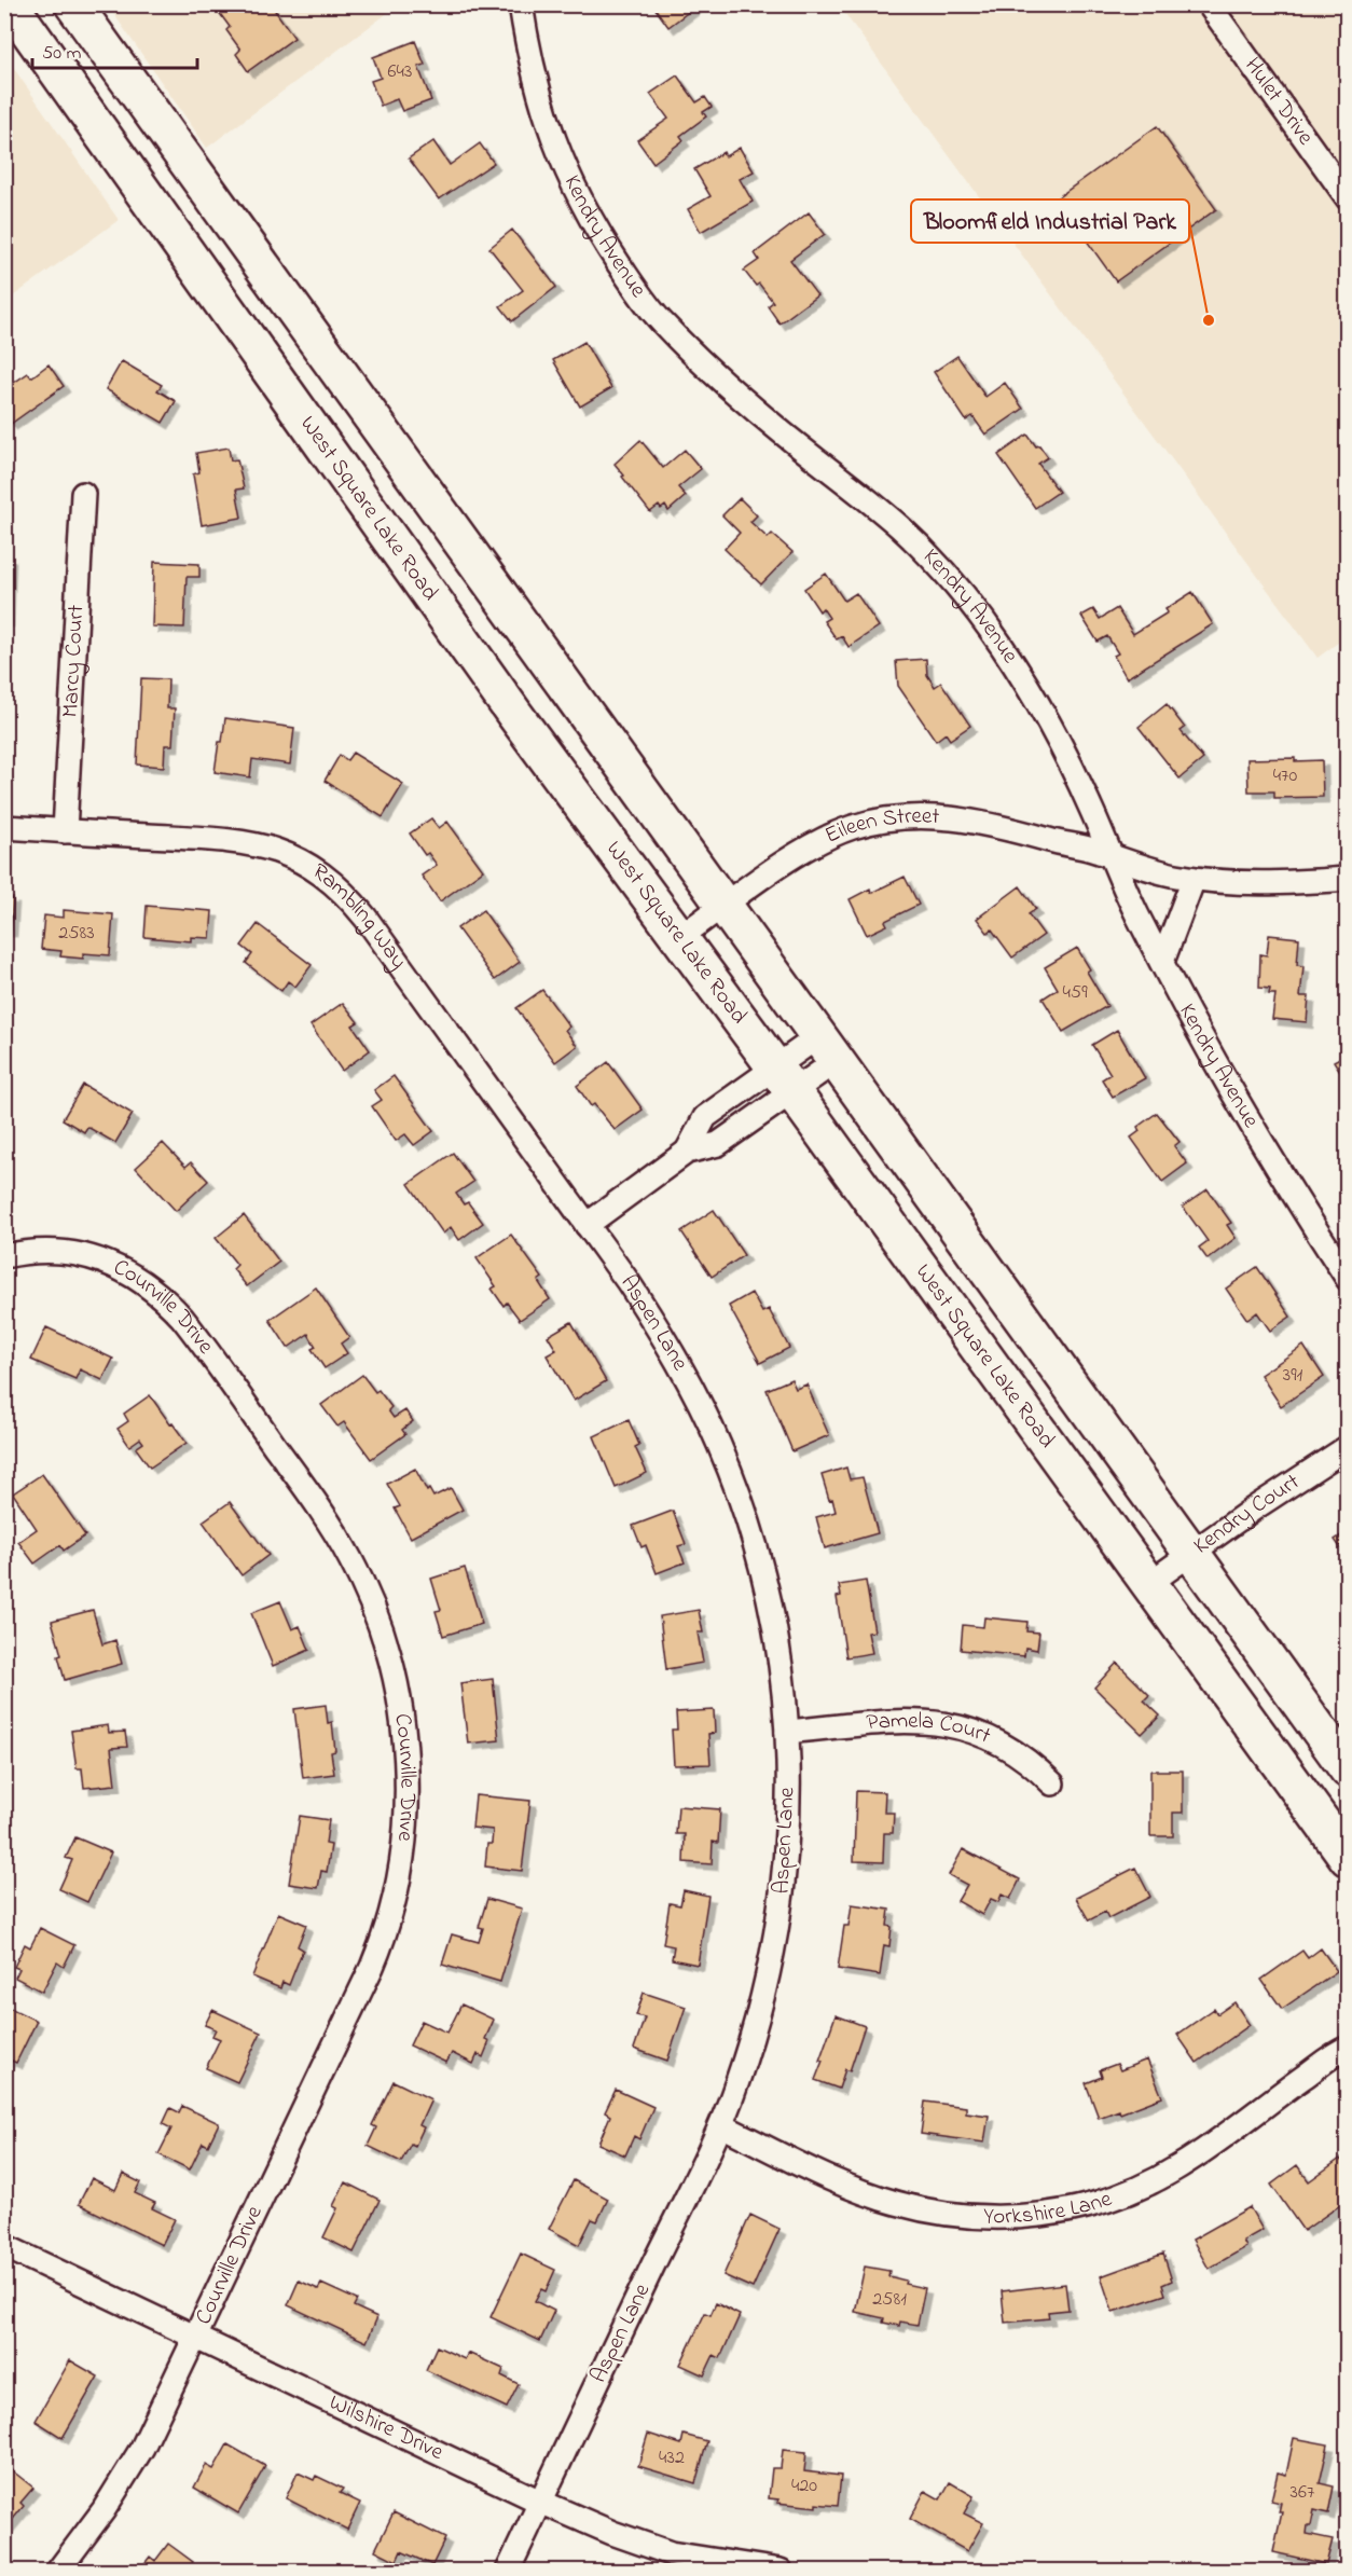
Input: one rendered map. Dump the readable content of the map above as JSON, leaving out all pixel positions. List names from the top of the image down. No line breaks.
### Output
{"streets":{"highway":["West Square Lake Road"],"street":["Hulet Drive","Kendry Avenue","Marcy Court","Eileen Street","Rambling Way","Courville Drive","Aspen Lane","Kendry Court","Pamela Court","Yorkshire Lane","Wilshire Drive"]},"crossings":[["Kendry Avenue","Eileen Street"],["West Square Lake Road","Eileen Street"],["West Square Lake Road","Kendry Court"],["Marcy Court","Rambling Way"],["Rambling Way","Aspen Lane"],["Courville Drive","Wilshire Drive"],["Aspen Lane","Pamela Court"],["Aspen Lane","Yorkshire Lane"],["Aspen Lane","Wilshire Drive"]],"places":["Bloomfield Industrial Park"],"house_numbers":["643","470","2583","459","391","2581","432","420","367"],"scale_bar":"50 m"}
